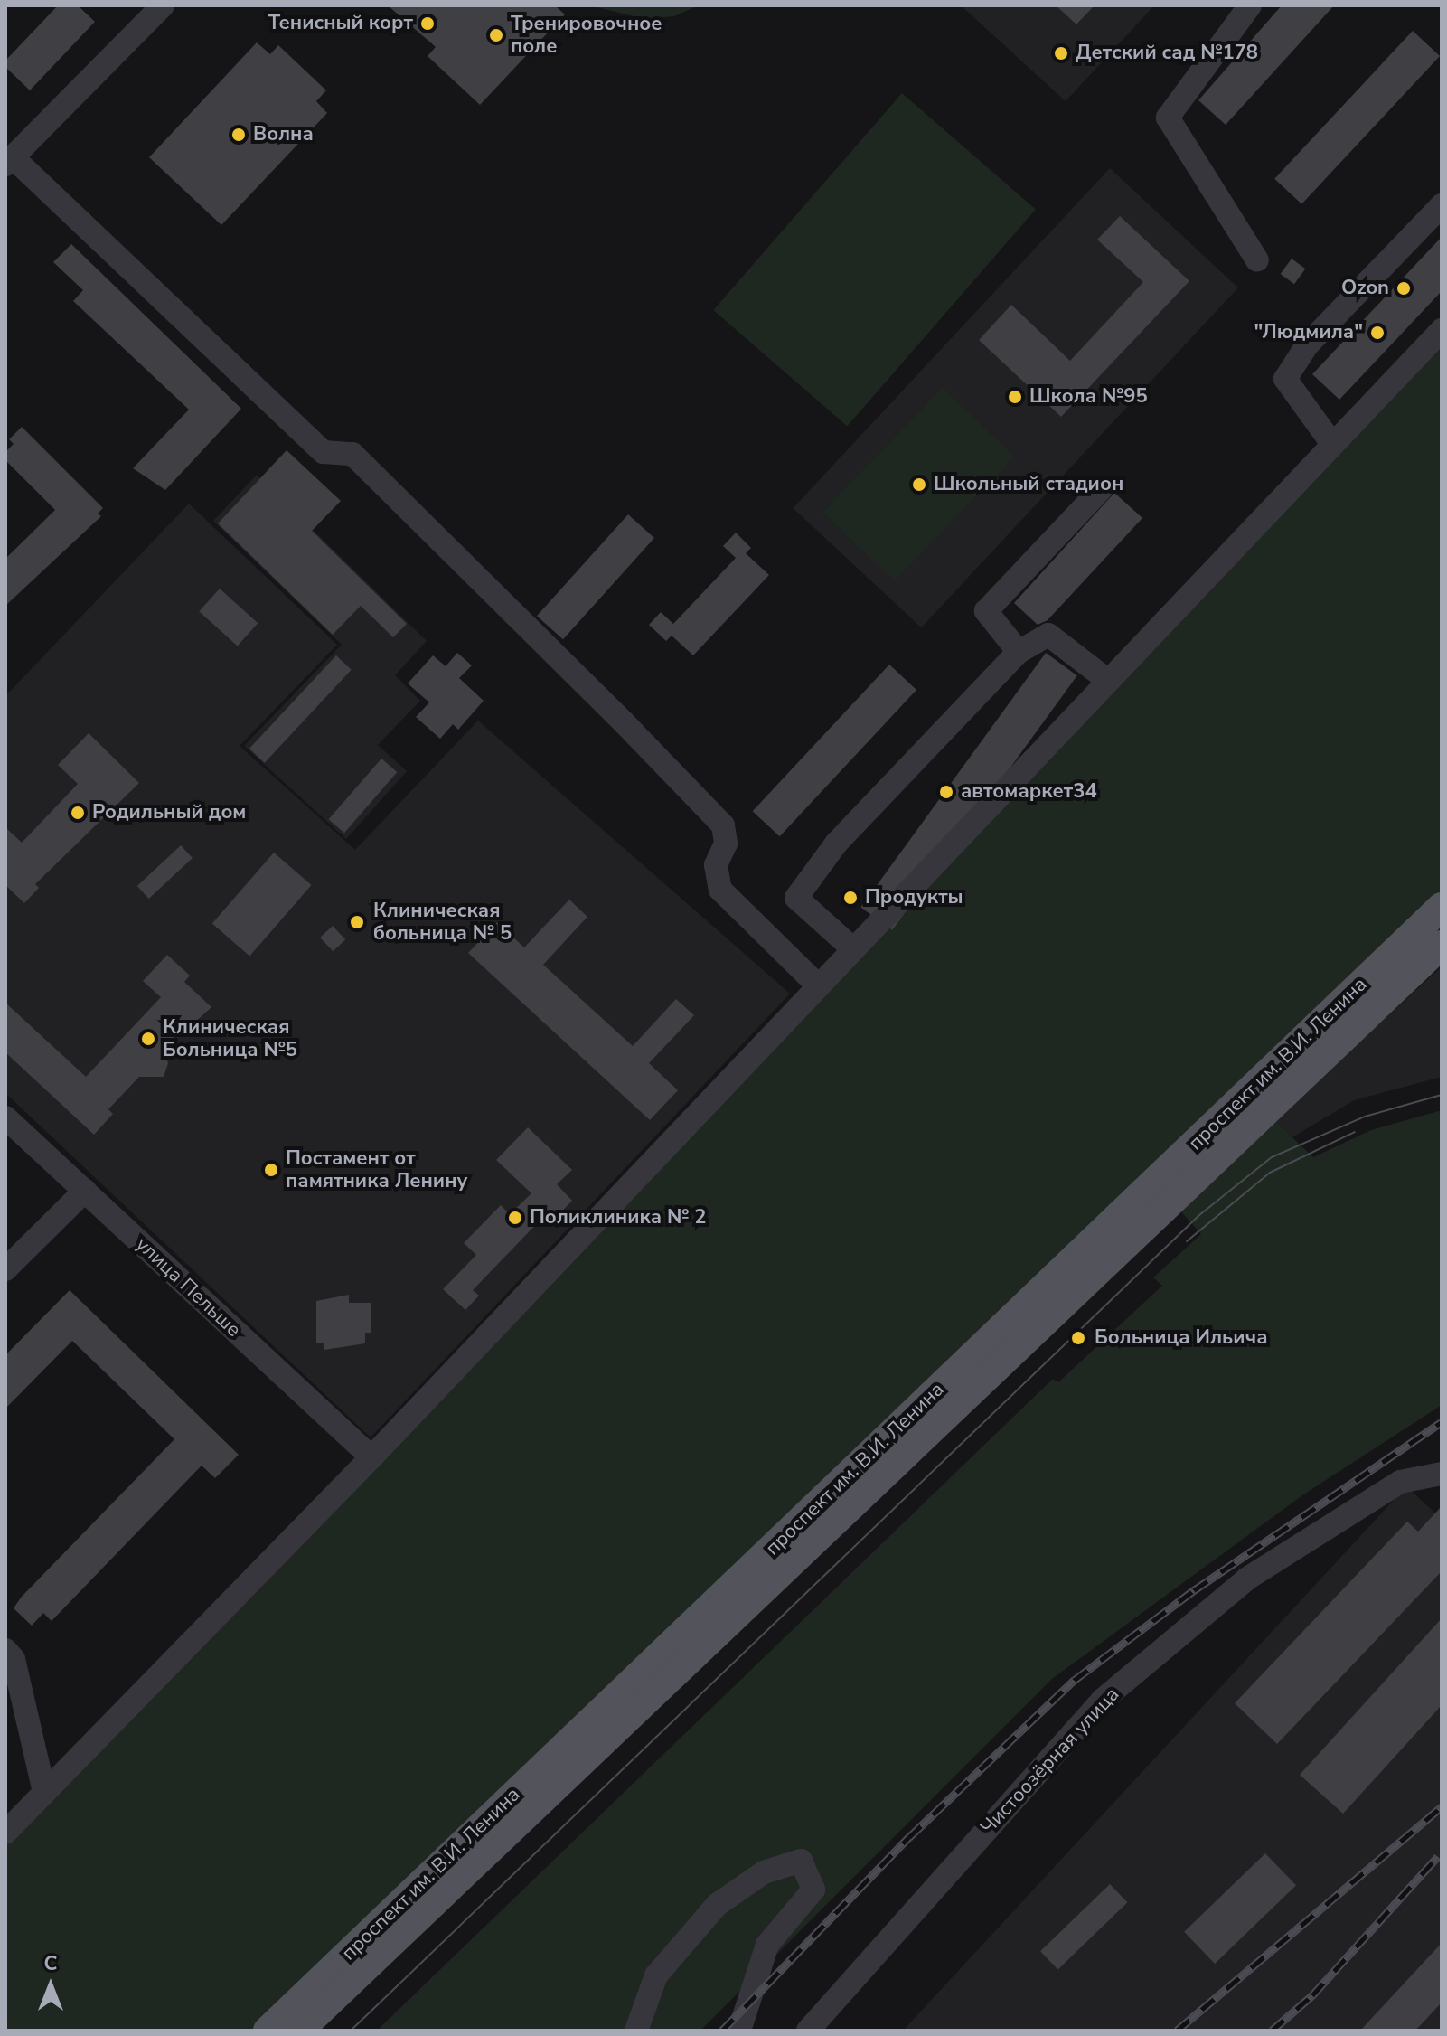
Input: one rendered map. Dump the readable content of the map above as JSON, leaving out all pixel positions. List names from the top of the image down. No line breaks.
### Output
{"streets":{"main road":["проспект им. В.И. Ленина"],"street":["улица Пельше","Чистоозёрная улица"]},"places":["Тенисный корт","Тренировочное поле","Детский сад №178","Волна","Ozon","\"Людмила\"","Школа №95","Школьный стадион","автомаркет34","Родильный дом","Продукты","Клиническая больница № 5","Клиническая Больница №5","Постамент от памятника Ленину","Поликлиника № 2","Больница Ильича"],"north":"top"}
